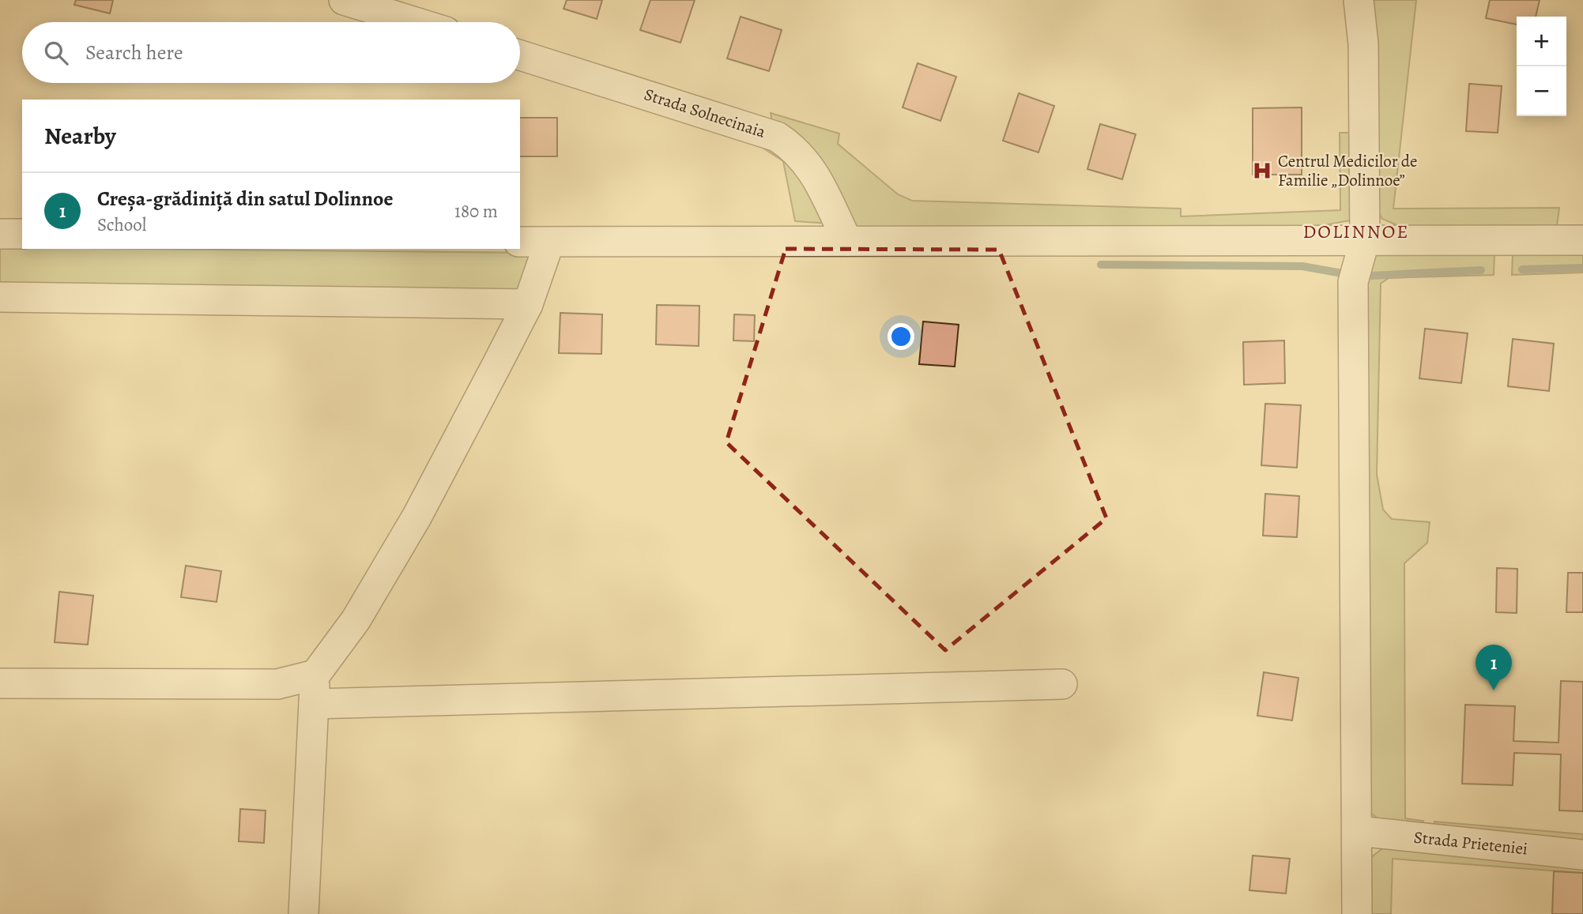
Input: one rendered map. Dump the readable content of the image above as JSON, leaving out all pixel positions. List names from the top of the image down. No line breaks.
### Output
{"streets":{"street":["Strada Solnecinaia","Strada Prieteniei"]},"districts":["DOLINNOE"],"places":{"hospital":["Centrul Medicilor de Familie „Dolinnoe”"]},"page":{"map_buttons":["+","−"],"search":"Search here","heading":"Nearby","list":[{"mark":"1","name":"Creșa-grădiniță din satul Dolinnoe","note":"School","value":"180 m"}],"pins":"1"}}
